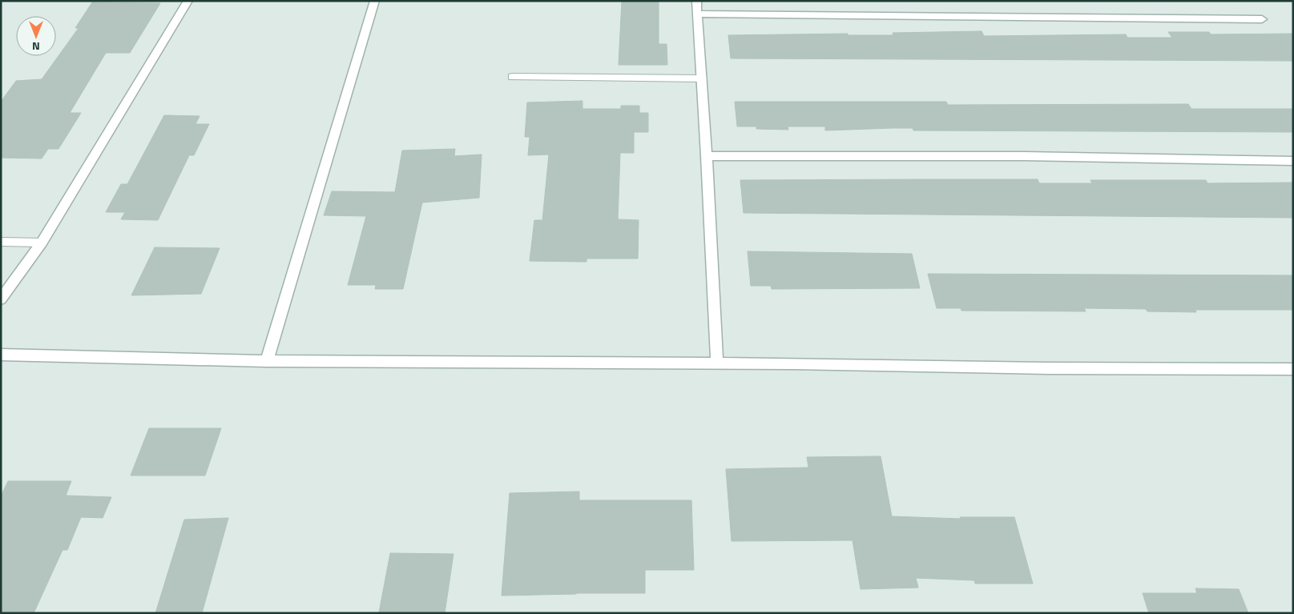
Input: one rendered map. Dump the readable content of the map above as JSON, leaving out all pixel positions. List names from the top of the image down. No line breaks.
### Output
{"north":"bottom"}
